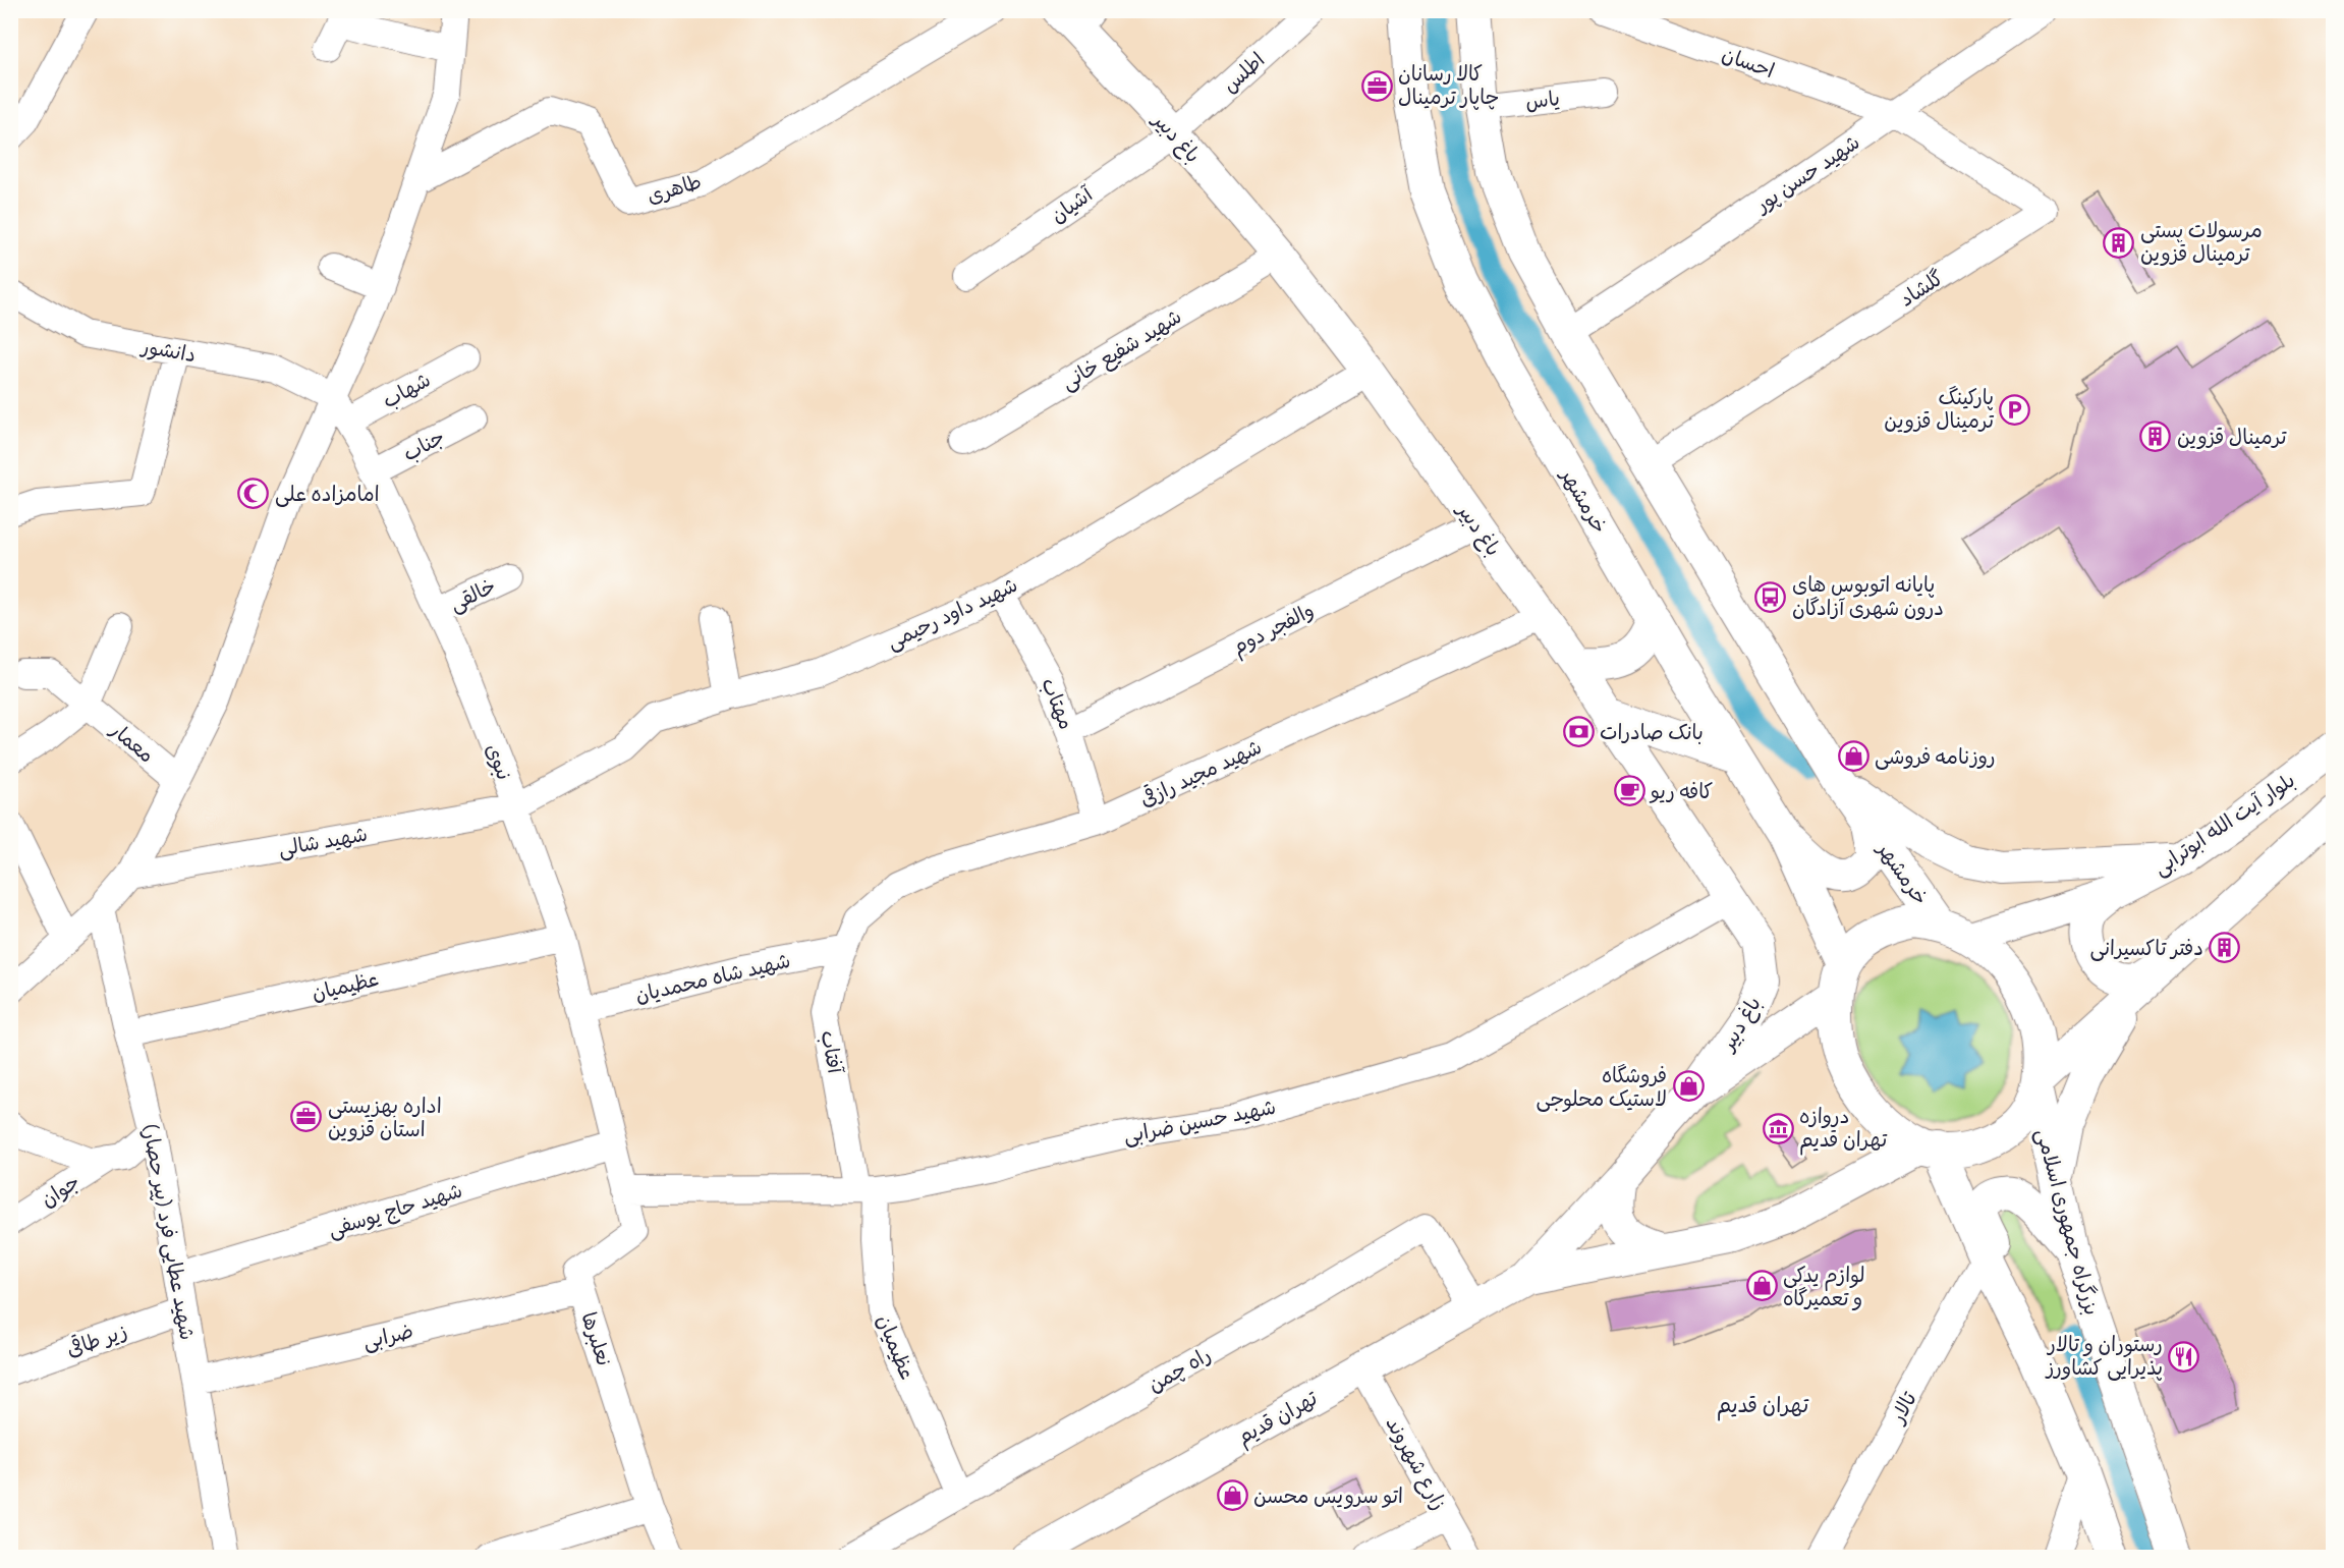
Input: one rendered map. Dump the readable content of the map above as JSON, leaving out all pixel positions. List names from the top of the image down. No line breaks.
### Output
{"streets":{"main road":["باغ دبیر","خرمشهر","بلوار آیت الله ابوترابی","بزرگراه جمهوری اسلامی","تهران قدیم"],"street":["احسان","اطلس","یاس","شهید حسن پور","طاهری","آشیان","گلشاد","شهید شفیع خانی","دانشور","شهاب","جناب","خالقی","شهید داود رحیمی","والفجر دوم","مهتاب","معمار","نبوی","شهید مجید رازقی","شهید شالی","شهید شاه محمدیان","عظیمیان","آفتاب","شهید حسین ضرابی","جوان","شهید حاج یوسفی","شهید عطایی فرد (پیر حصار)","ضرابی","نعلبرها","زیر طاقی","راه چمن","تالار","زارع شهروند"]},"crossings":[["احسان","شهید حسن پور"],["احسان","گلشاد"],["اطلس","باغ دبیر"],["اطلس","آشیان"],["یاس","خرمشهر"],["باغ دبیر","آشیان"],["باغ دبیر","شهید شفیع خانی"],["باغ دبیر","شهید داود رحیمی"],["باغ دبیر","والفجر دوم"],["باغ دبیر","شهید مجید رازقی"],["باغ دبیر","شهید حسین ضرابی"],["شهید حسن پور","گلشاد"],["شهید حسن پور","خرمشهر"],["گلشاد","خرمشهر"],["دانشور","نبوی"],["شهاب","نبوی"],["جناب","نبوی"],["خرمشهر","بلوار آیت الله ابوترابی"],["خرمشهر","بزرگراه جمهوری اسلامی"],["خالقی","نبوی"],["شهید داود رحیمی","مهتاب"],["شهید داود رحیمی","نبوی"],["شهید داود رحیمی","شهید شالی"],["والفجر دوم","مهتاب"],["مهتاب","شهید مجید رازقی"],["نبوی","شهید شالی"],["نبوی","شهید شاه محمدیان"],["نبوی","عظیمیان"],["نبوی","شهید حاج یوسفی"],["نبوی","نعلبرها"],["شهید مجید رازقی","آفتاب"],["بلوار آیت الله ابوترابی","بزرگراه جمهوری اسلامی"],["شهید شاه محمدیان","آفتاب"],["عظیمیان","آفتاب"],["عظیمیان","شهید حسین ضرابی"],["عظیمیان","شهید عطایی فرد (پیر حصار)"],["عظیمیان","راه چمن"],["آفتاب","شهید حسین ضرابی"],["شهید حسین ضرابی","نعلبرها"],["جوان","شهید عطایی فرد (پیر حصار)"],["شهید حاج یوسفی","شهید عطایی فرد (پیر حصار)"],["شهید حاج یوسفی","نعلبرها"],["شهید عطایی فرد (پیر حصار)","ضرابی"],["شهید عطایی فرد (پیر حصار)","زیر طاقی"],["ضرابی","نعلبرها"],["راه چمن","تهران قدیم"],["تهران قدیم","زارع شهروند"]],"districts":["تهران قدیم"],"places":{"office":["کالا رسانان چاپار ترمینال","اداره بهزیستی استان قزوین"],"building":["مرسولات پستی ترمینال قزوین","ترمینال قزوین","دفتر تاکسیرانی"],"parking":["پارکینگ ترمینال قزوین"],"mosque":["امامزاده علی"],"bus stop":["پایانه اتوبوس های درون شهری آزادگان"],"bank":["بانک صادرات"],"shop":["روزنامه فروشی","فروشگاه لاستیک محلوجی","لوازم یدکی و تعمیرگاه","اتو سرویس محسن"],"cafe":["کافه ریو"],"museum":["دروازه تهران قدیم"],"restaurant":["رستوران و تالار پذیرایی کشاورز"]}}
